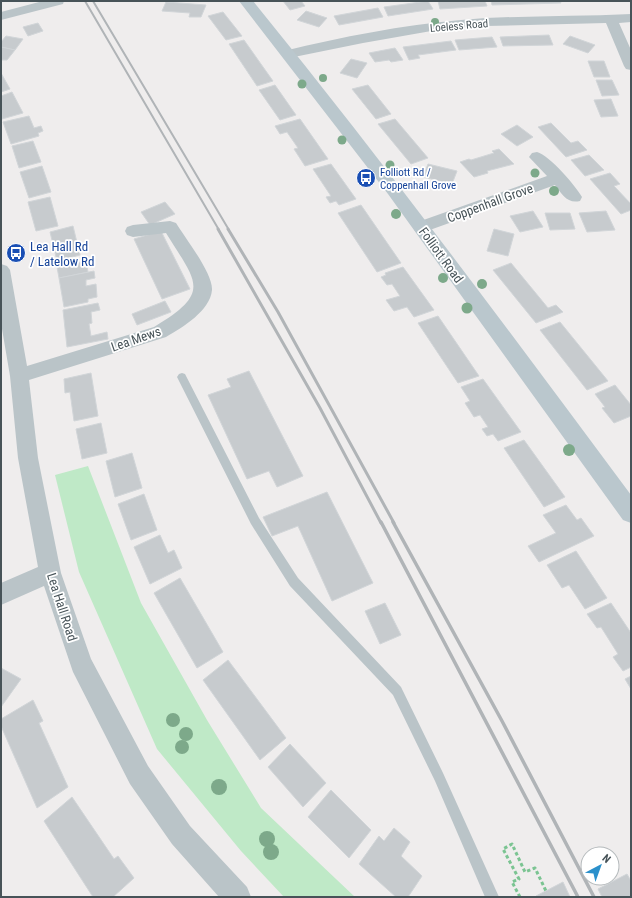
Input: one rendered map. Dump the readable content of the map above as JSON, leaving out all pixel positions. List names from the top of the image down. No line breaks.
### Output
{"streets":{"street":["Loeless Road","Coppenhall Grove","Folliott Road","Lea Mews","Lea Hall Road"]},"crossings":[["Loeless Road","Folliott Road"],["Coppenhall Grove","Folliott Road"],["Lea Mews","Lea Hall Road"]],"places":{"bus stop":["Folliott Rd / Coppenhall Grove","Lea Hall Rd / Latelow Rd"]},"north":"top right"}
